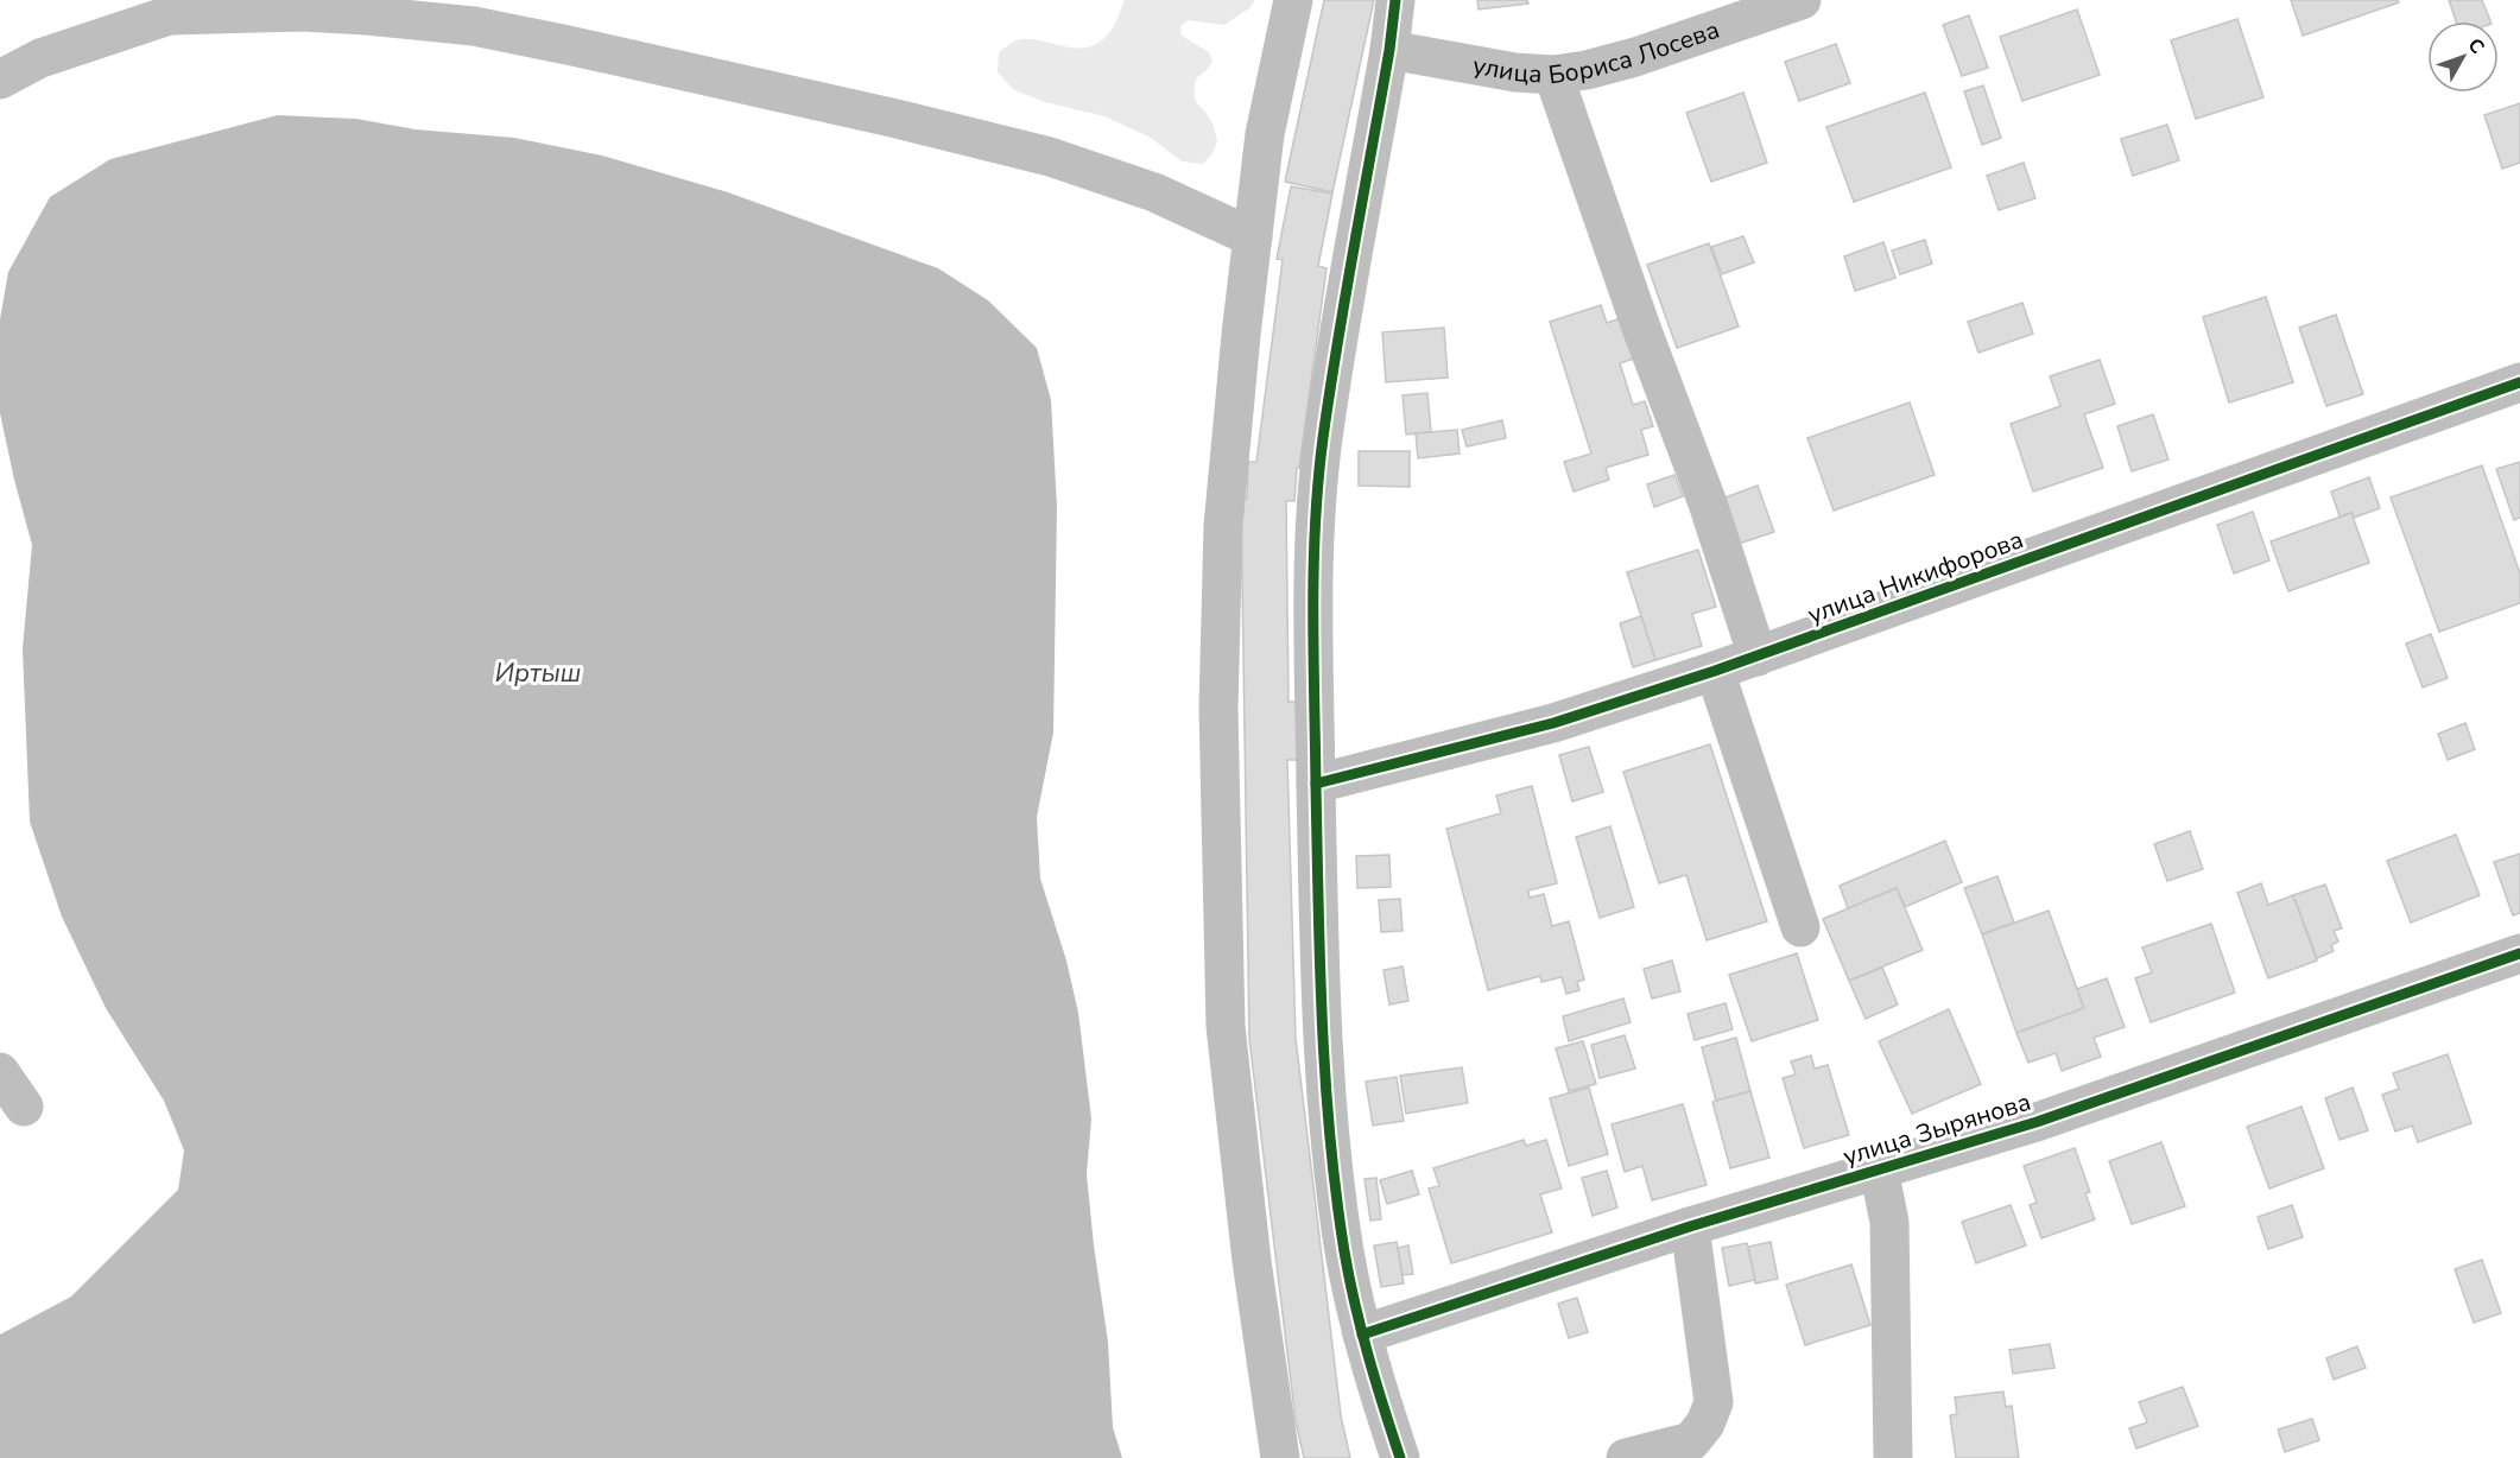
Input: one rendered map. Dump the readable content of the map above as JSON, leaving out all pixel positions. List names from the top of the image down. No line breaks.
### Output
{"streets":{"street":["улица Бориса Лосева","улица Никифорова","улица Зырянова"]},"water":["Иртыш"],"north":"top right"}
